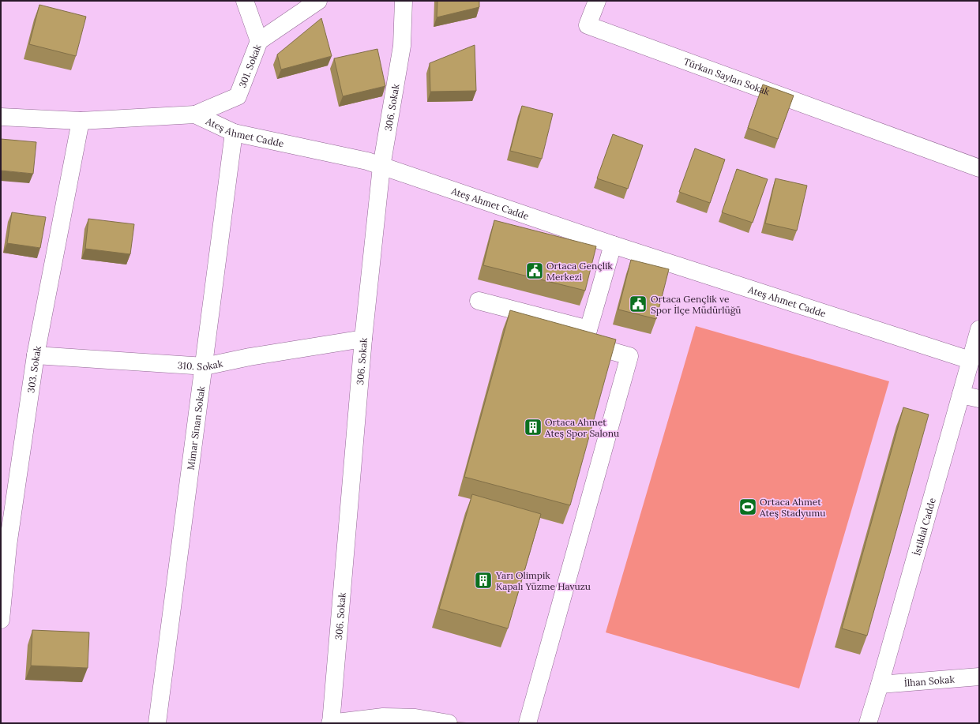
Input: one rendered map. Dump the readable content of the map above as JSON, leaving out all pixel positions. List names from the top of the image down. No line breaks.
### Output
{"streets":{"street":["301. Sokak","Türkan Saylan Sokak","306. Sokak","Ateş Ahmet Cadde","310. Sokak","303. Sokak","Mimar Sinan Sokak","İstiklal Cadde","İlhan Sokak"]},"crossings":[["301. Sokak","Ateş Ahmet Cadde"],["306. Sokak","Ateş Ahmet Cadde"],["306. Sokak","310. Sokak"],["Ateş Ahmet Cadde","303. Sokak"],["Ateş Ahmet Cadde","Mimar Sinan Sokak"],["Ateş Ahmet Cadde","İstiklal Cadde"],["310. Sokak","303. Sokak"],["310. Sokak","Mimar Sinan Sokak"],["İstiklal Cadde","İlhan Sokak"]],"places":{"public building":["Ortaca Gençlik Merkezi","Ortaca Gençlik ve Spor İlçe Müdürlüğü"],"building":["Ortaca Ahmet Ateş Spor Salonu","Yarı Olimpik Kapalı Yüzme Havuzu"],"sports":["Ortaca Ahmet Ateş Stadyumu"]}}
